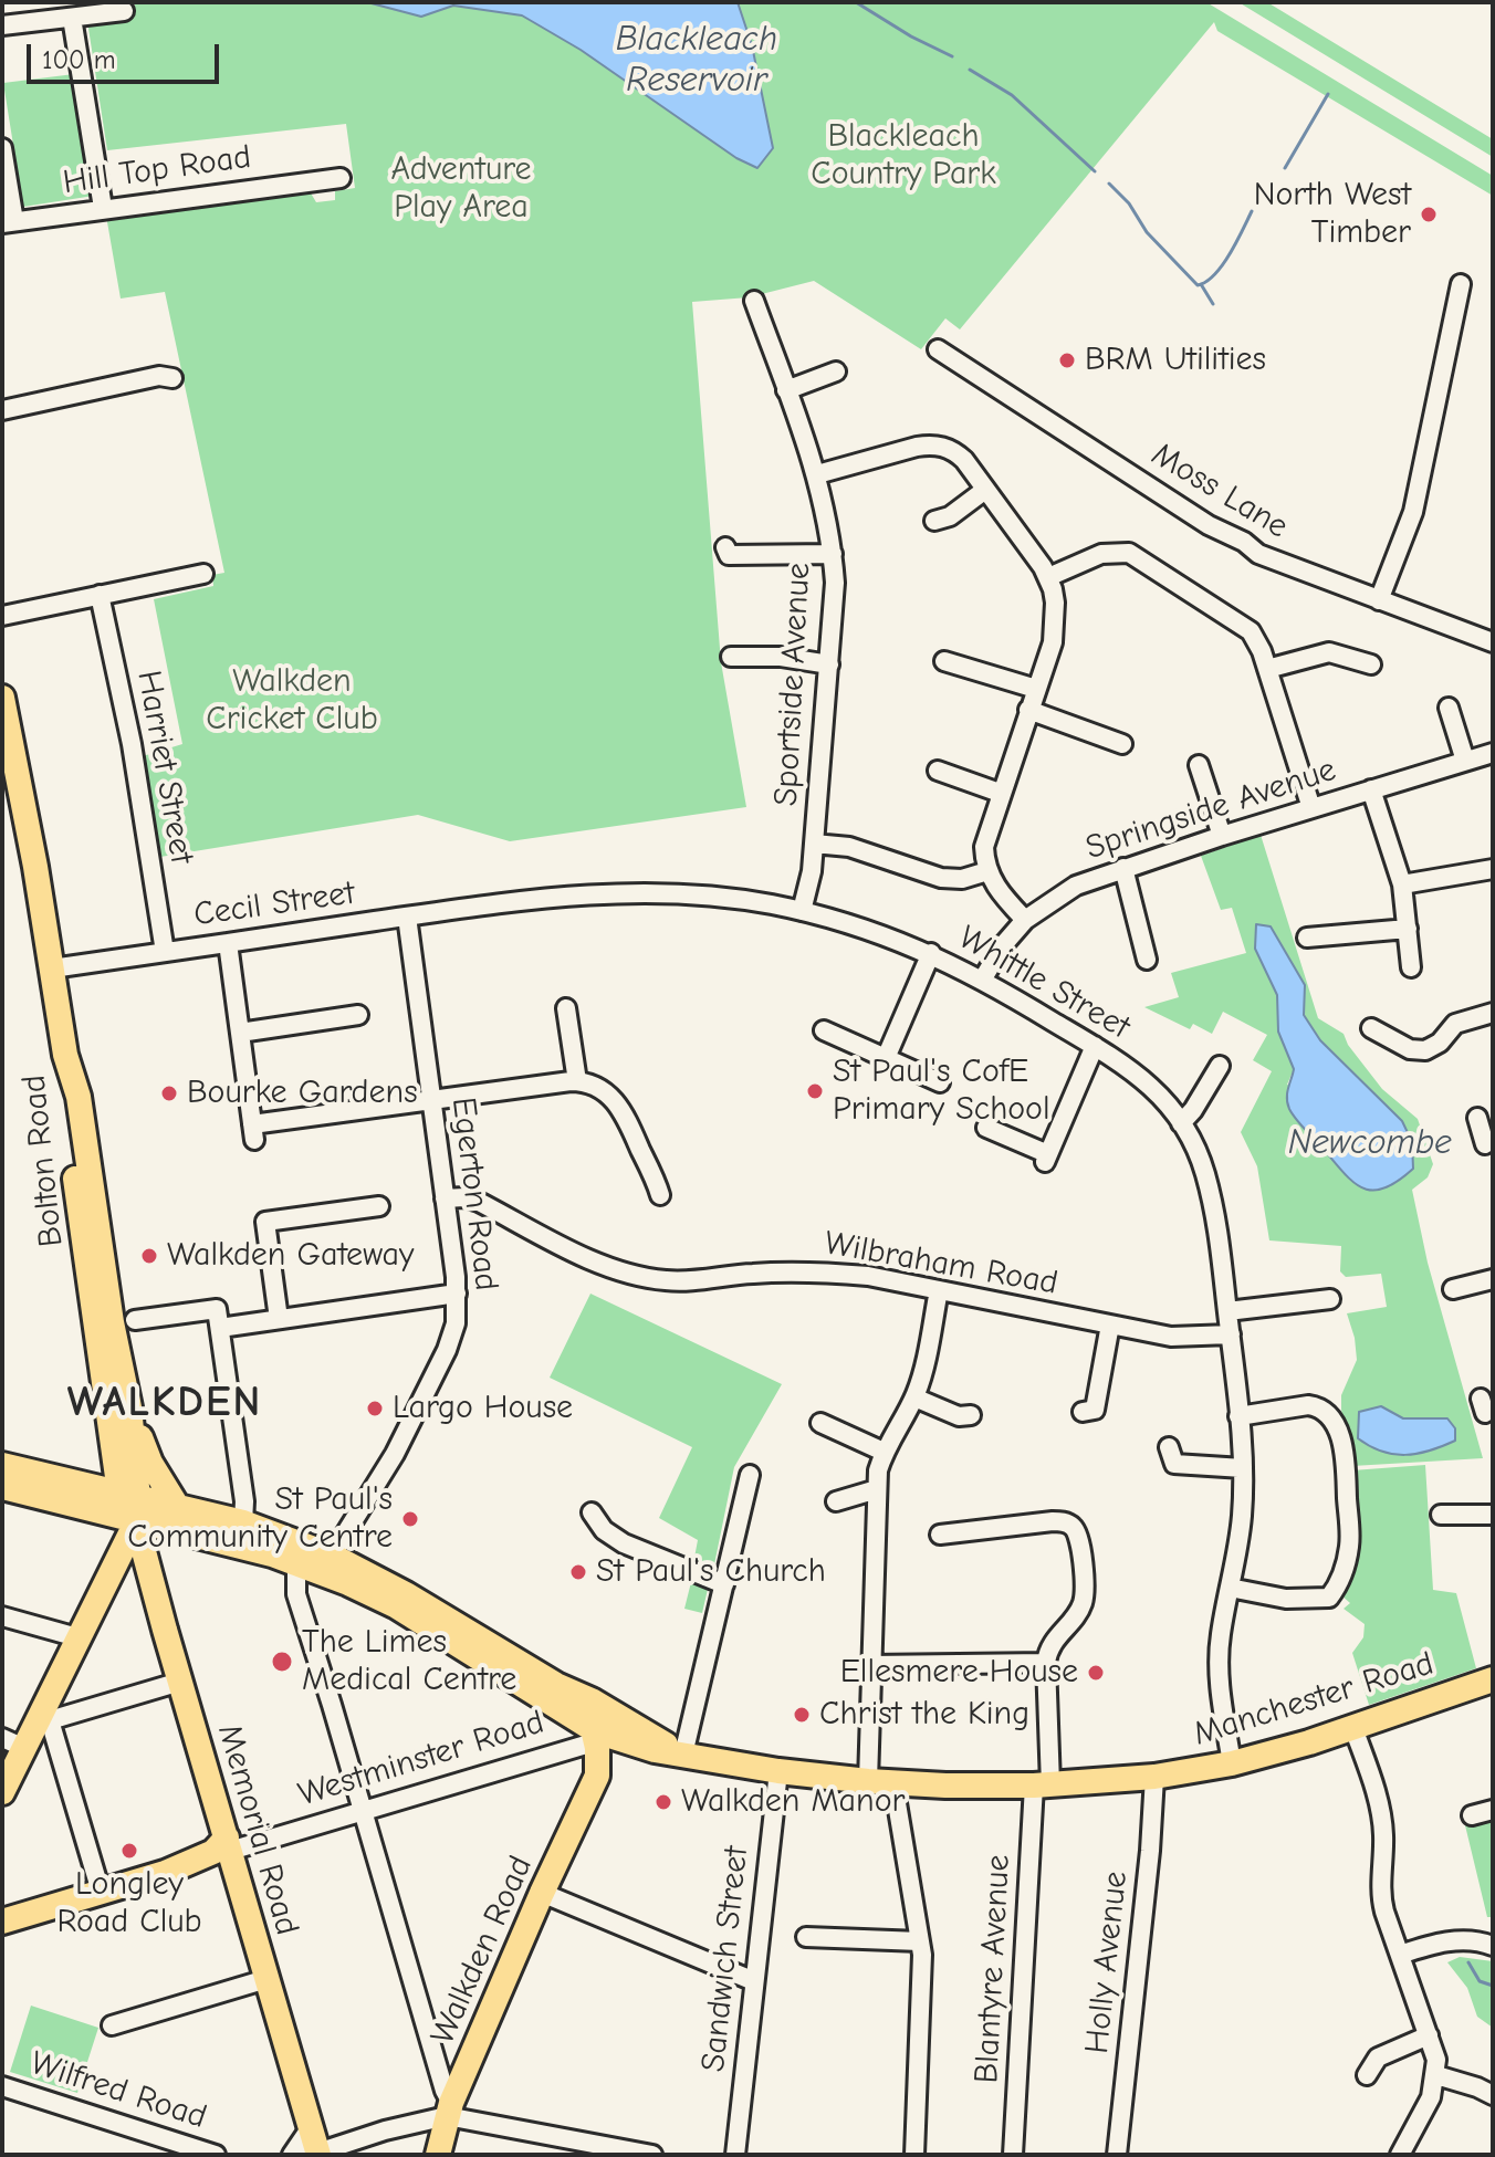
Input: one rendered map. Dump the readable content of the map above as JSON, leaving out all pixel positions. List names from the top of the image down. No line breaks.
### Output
{"streets":{"main road":["Bolton Road","Manchester Road","Westminster Road","Memorial Road","Walkden Road"],"street":["Hill Top Road","Moss Lane","Sportside Avenue","Harriet Street","Springside Avenue","Cecil Street","Whittle Street","Egerton Road","Wilbraham Road","Sandwich Street","Holly Avenue","Blantyre Avenue","Wilfred Road"]},"crossings":[["Sportside Avenue","Whittle Street"],["Harriet Street","Cecil Street"],["Springside Avenue","Whittle Street"],["Cecil Street","Whittle Street"],["Cecil Street","Bolton Road"],["Cecil Street","Egerton Road"],["Whittle Street","Wilbraham Road"],["Whittle Street","Manchester Road"],["Bolton Road","Manchester Road"],["Bolton Road","Memorial Road"],["Egerton Road","Wilbraham Road"],["Egerton Road","Manchester Road"],["Manchester Road","Westminster Road"],["Manchester Road","Memorial Road"],["Manchester Road","Walkden Road"],["Manchester Road","Sandwich Street"],["Manchester Road","Holly Avenue"],["Manchester Road","Blantyre Avenue"],["Westminster Road","Memorial Road"],["Westminster Road","Walkden Road"]],"districts":["WALKDEN"],"water":["Blackleach Reservoir","Newcombe"],"parks":["Blackleach Country Park","Adventure Play Area","Walkden Cricket Club"],"places":["North West Timber","BRM Utilities","St Paul's CofE Primary School","Bourke Gardens","Walkden Gateway","Largo House","St Paul's Community Centre","St Paul's Church","The Limes Medical Centre","Ellesmere House","Christ the King","Walkden Manor","Longley Road Club"],"scale_bar":"100 m"}
